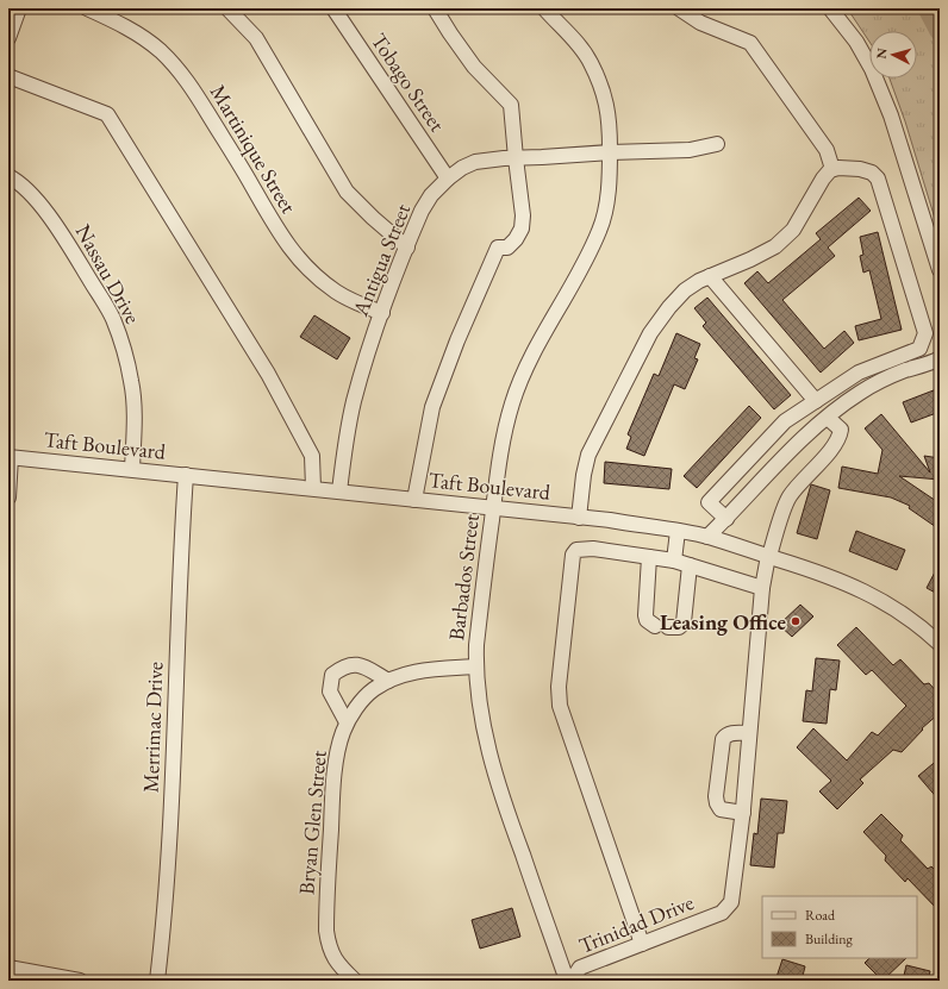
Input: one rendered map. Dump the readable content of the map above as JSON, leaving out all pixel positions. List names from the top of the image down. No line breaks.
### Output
{"streets":{"street":["Tobago Street","Martinique Street","Antigua Street","Nassau Drive","Taft Boulevard","Barbados Street","Merrimac Drive","Bryan Glen Street","Trinidad Drive"]},"crossings":[["Tobago Street","Antigua Street"],["Martinique Street","Antigua Street"],["Antigua Street","Taft Boulevard"],["Antigua Street","Barbados Street"],["Nassau Drive","Taft Boulevard"],["Taft Boulevard","Barbados Street"],["Taft Boulevard","Merrimac Drive"],["Barbados Street","Bryan Glen Street"]],"places":["Leasing Office"],"legend":["Road","Building"],"north":"left"}
